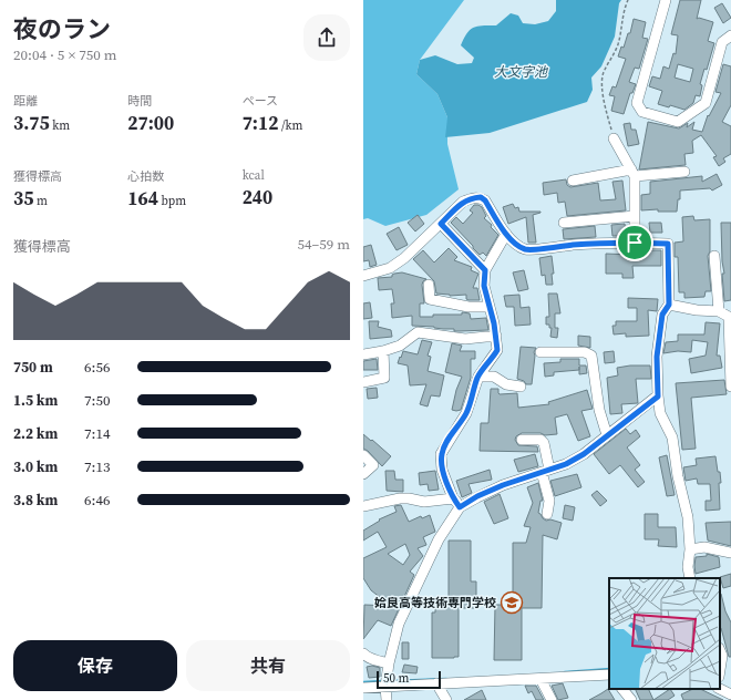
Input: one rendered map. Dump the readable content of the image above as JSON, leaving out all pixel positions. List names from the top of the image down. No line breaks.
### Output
{"water":["大文字池"],"places":{"school or university":["姶良高等技術専門学校"]},"scale_bar":"50 m","page":{"heading":["夜のラン","20:04 · 5 × 750 m"],"stats":[["距離","3.75 km"],["時間","27:00"],["ペース","7:12 /km"],["獲得標高","35 m"],["心拍数","164 bpm"],["kcal","240"]],"chart":["獲得標高","54–59 m"],"list":[{"name":"750 m","note":"6:56"},{"name":"1.5 km","note":"7:50"},{"name":"2.2 km","note":"7:14"},{"name":"3.0 km","note":"7:13"},{"name":"3.8 km","note":"6:46"}],"buttons":["保存","共有"],"scale":"50 m"}}
